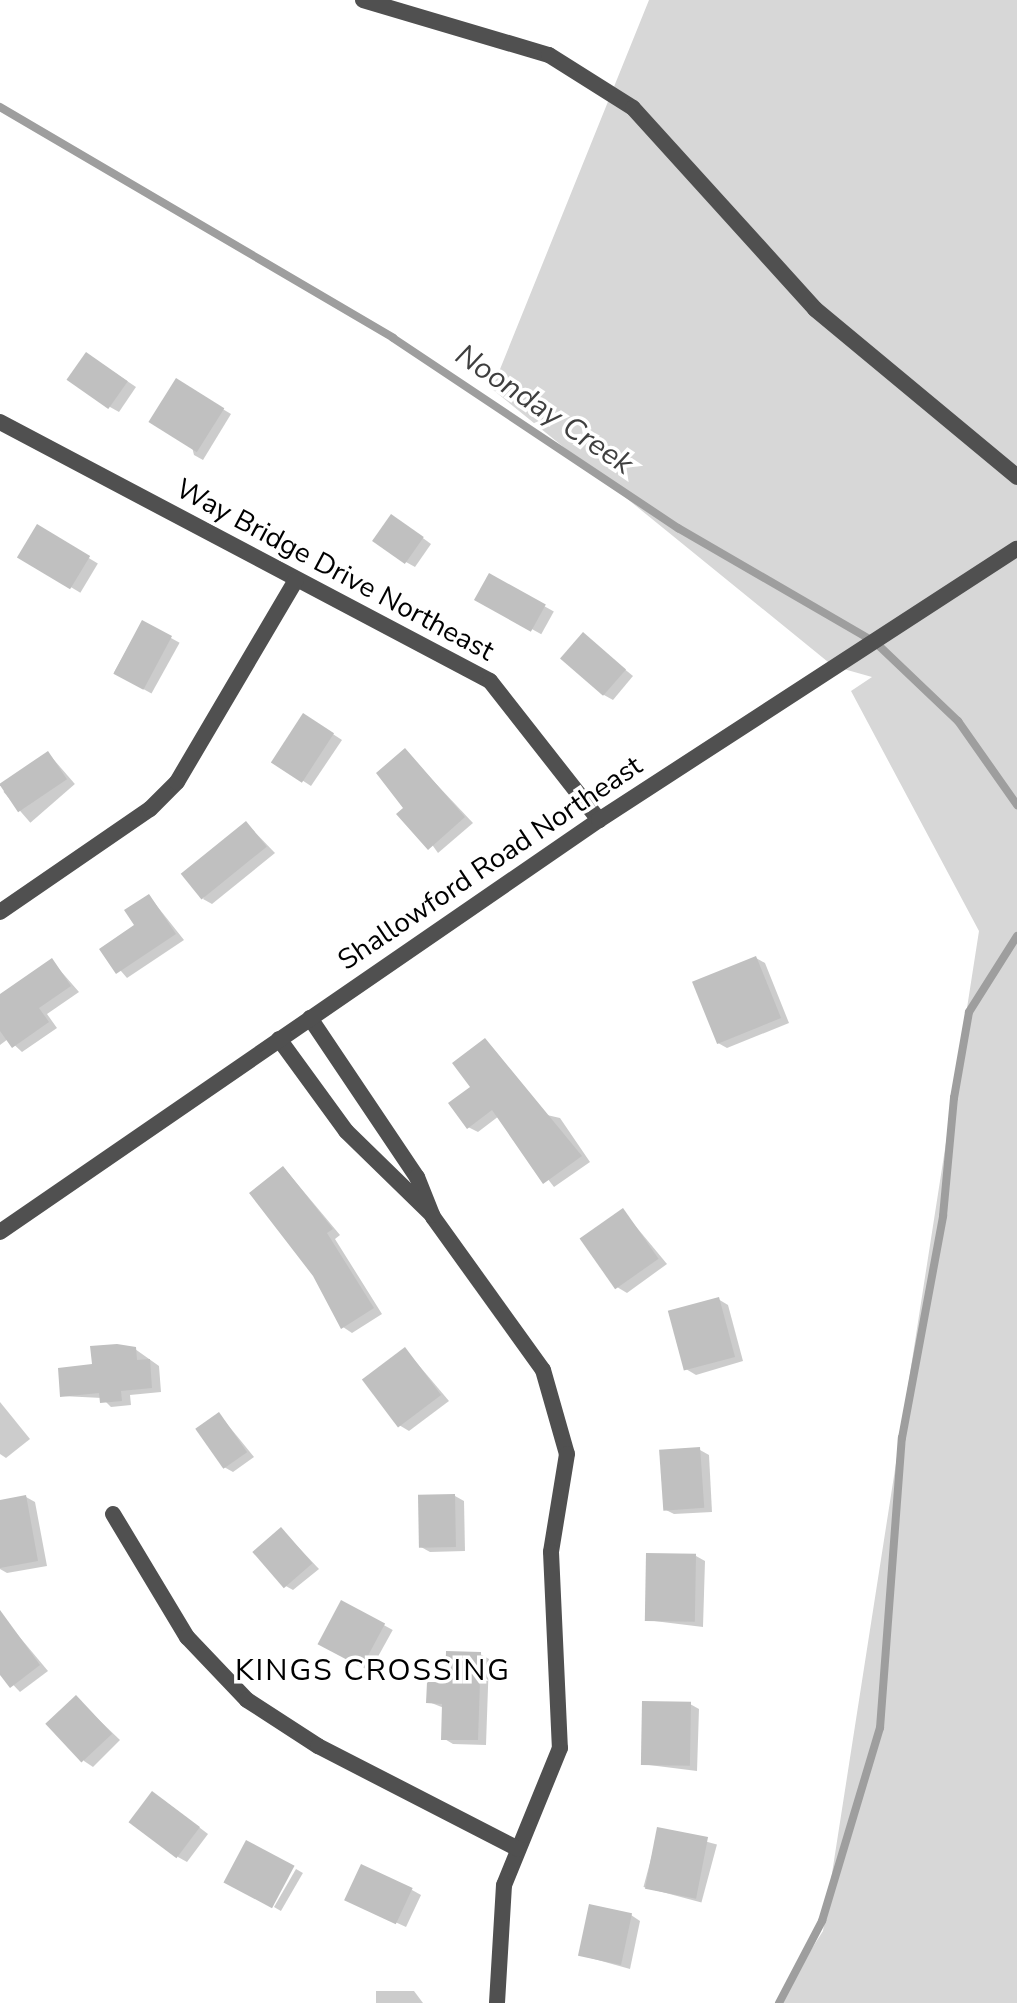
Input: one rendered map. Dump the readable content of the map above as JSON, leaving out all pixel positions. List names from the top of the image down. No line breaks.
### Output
{"streets":{"street":["Way Bridge Drive Northeast","Shallowford Road Northeast"]},"crossings":[["Way Bridge Drive Northeast","Shallowford Road Northeast"]],"districts":["KINGS CROSSING"],"water":["Noonday Creek"]}
